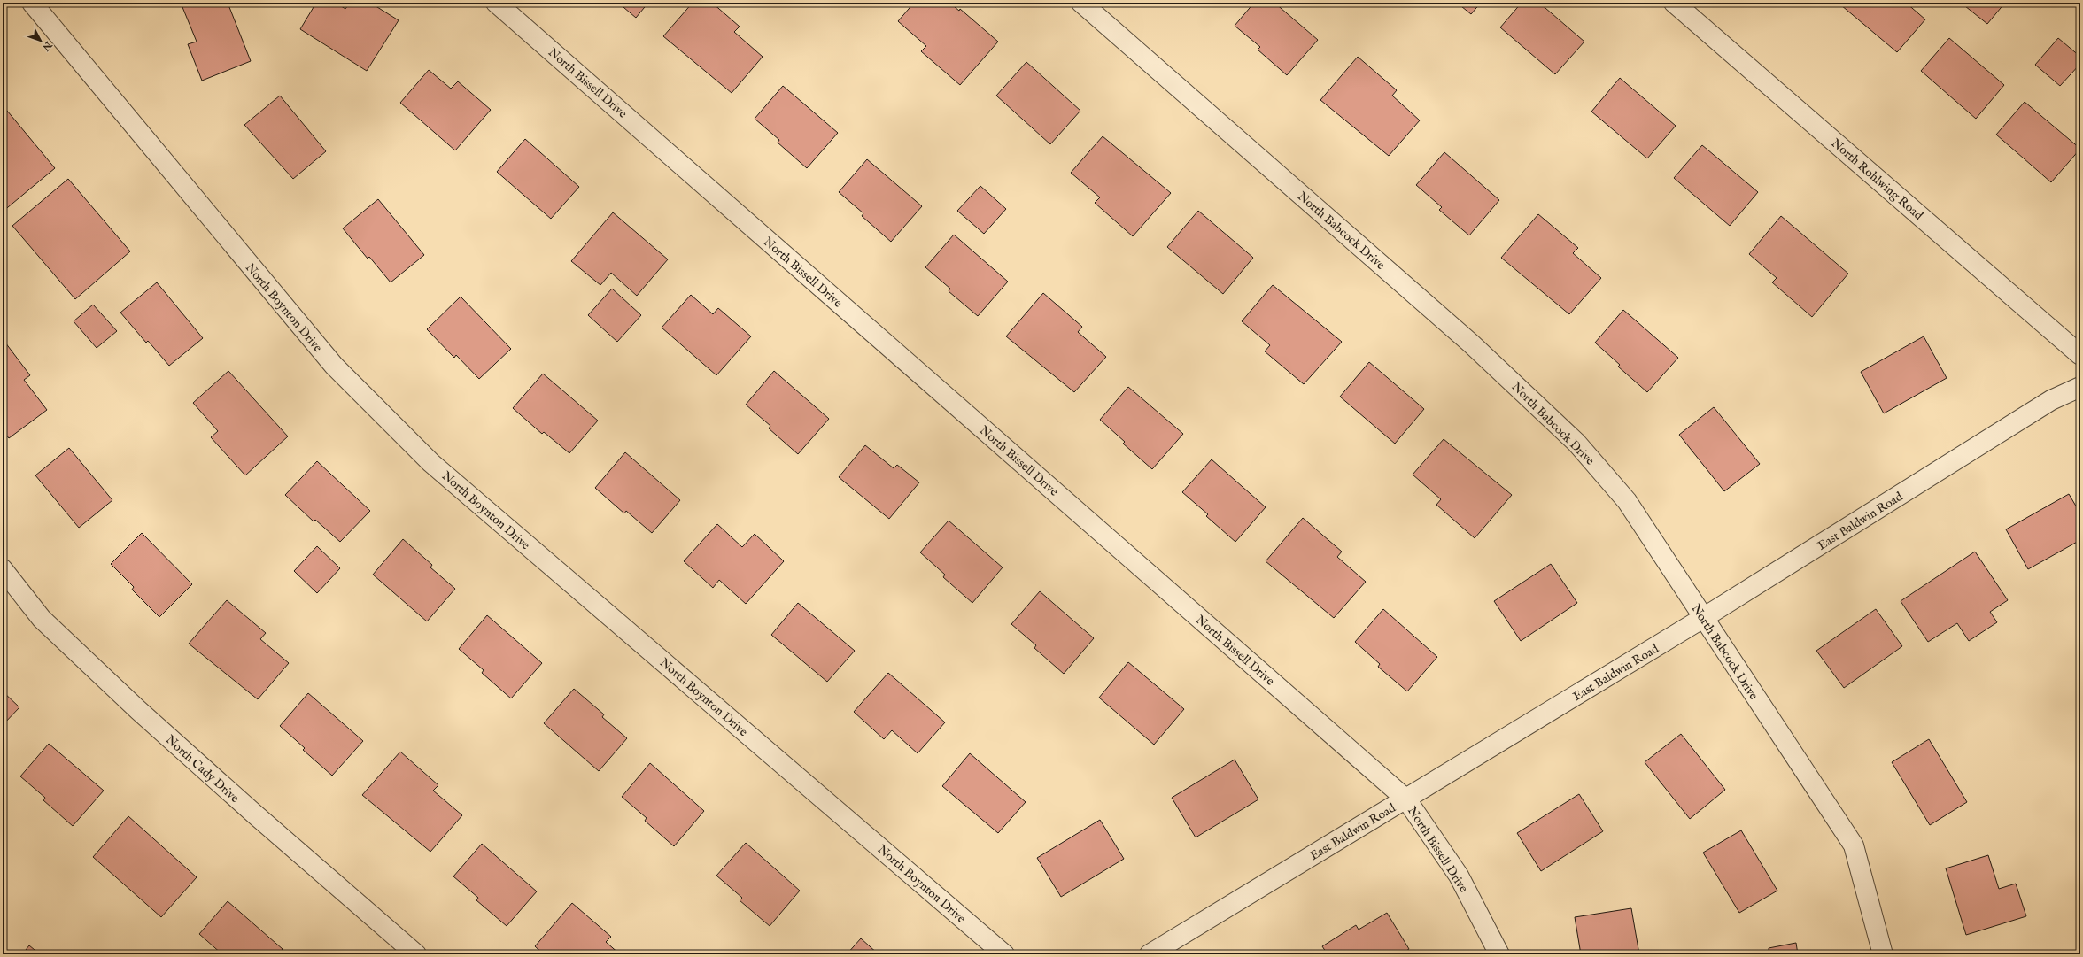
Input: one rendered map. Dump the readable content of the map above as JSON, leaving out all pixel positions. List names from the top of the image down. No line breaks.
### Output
{"streets":{"street":["North Bissell Drive","North Rohlwing Road","North Babcock Drive","North Boynton Drive","East Baldwin Road","North Cady Drive"]},"crossings":[["North Bissell Drive","East Baldwin Road"],["North Babcock Drive","East Baldwin Road"]],"north":"bottom right"}
